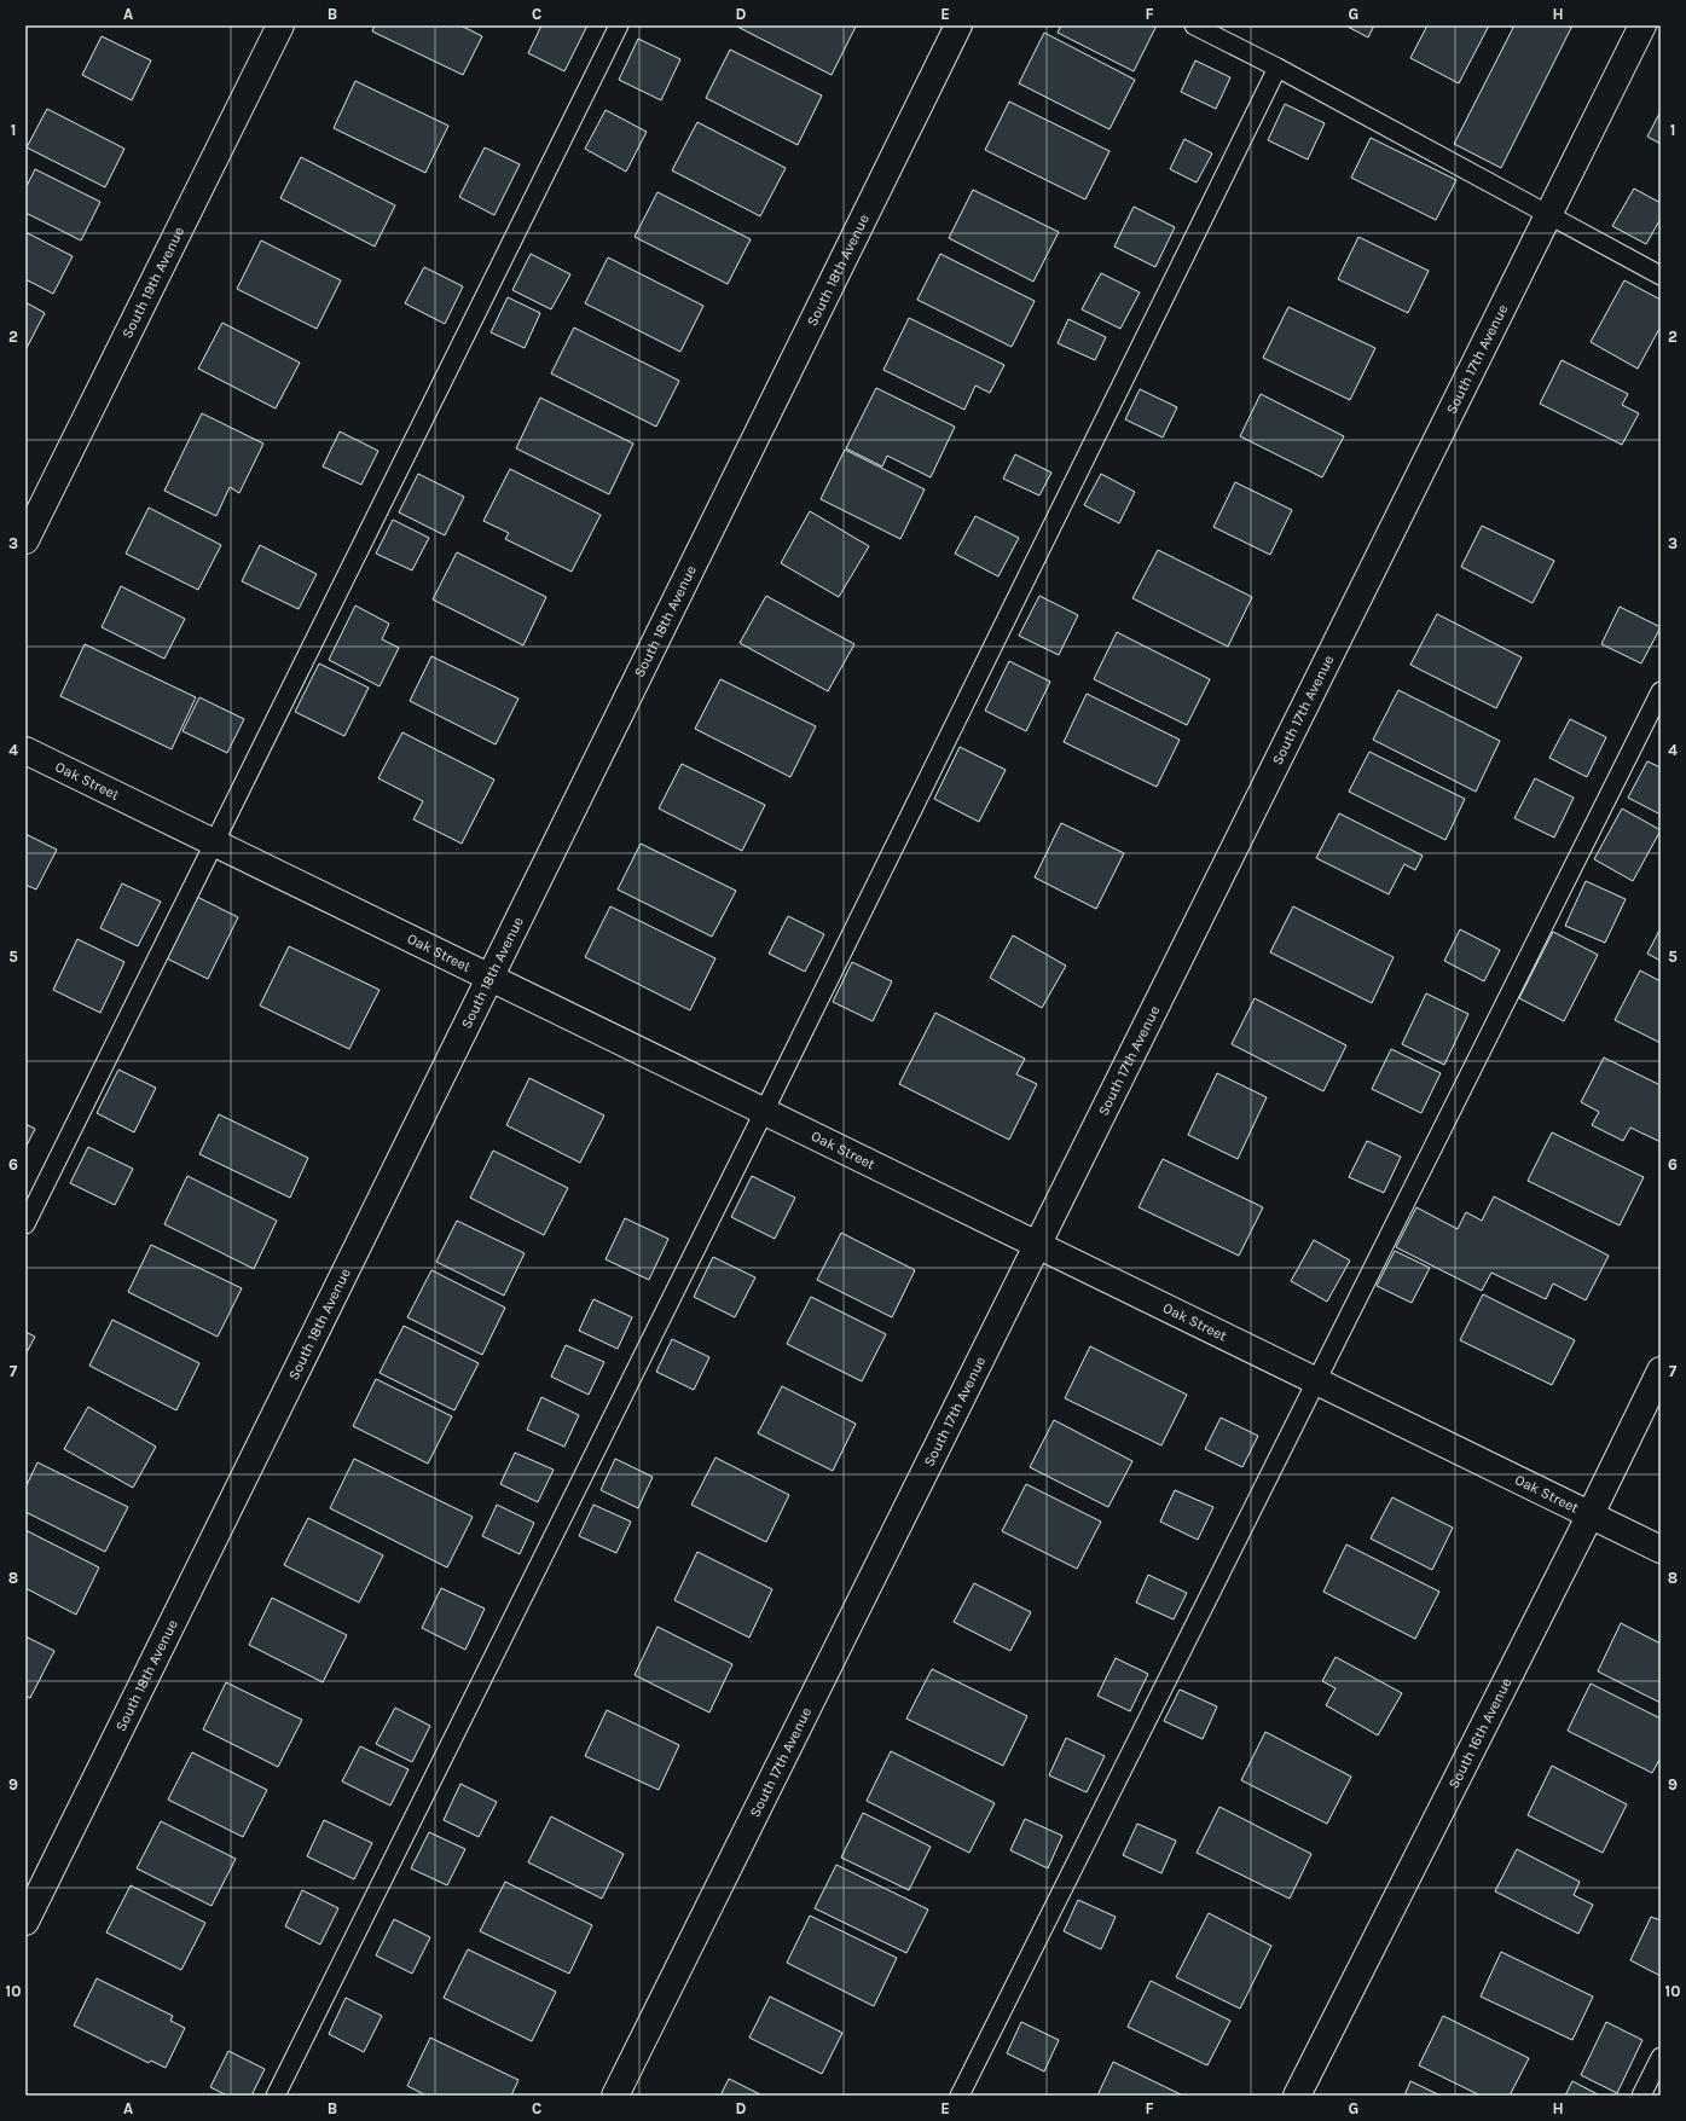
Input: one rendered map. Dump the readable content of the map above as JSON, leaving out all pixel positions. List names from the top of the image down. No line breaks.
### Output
{"streets":{"street":["South 18th Avenue","South 19th Avenue","South 17th Avenue","Oak Street","South 16th Avenue"]},"crossings":[["South 18th Avenue","Oak Street"],["South 17th Avenue","Oak Street"],["Oak Street","South 16th Avenue"]],"grid":{"columns":["A","B","C","D","E","F","G","H"],"rows":["1","2","3","4","5","6","7","8","9","10"]}}
